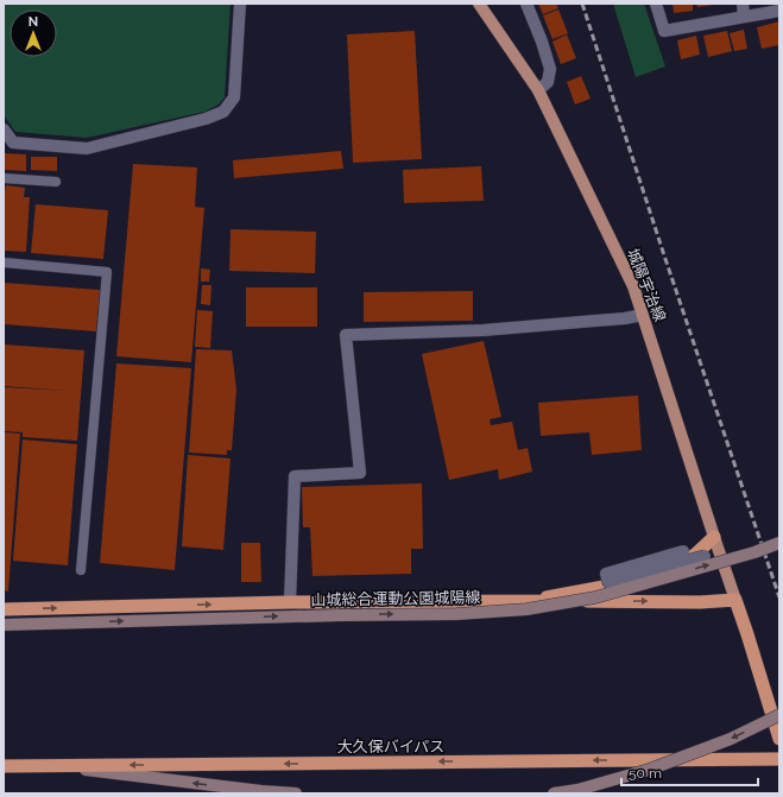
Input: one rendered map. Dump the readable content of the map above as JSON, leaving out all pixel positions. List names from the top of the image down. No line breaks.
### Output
{"streets":{"highway":["大久保バイパス"],"main road":["城陽宇治線","山城総合運動公園城陽線"]},"one_way":["山城総合運動公園城陽線","大久保バイパス"],"scale_bar":"50 m","north":"top"}
